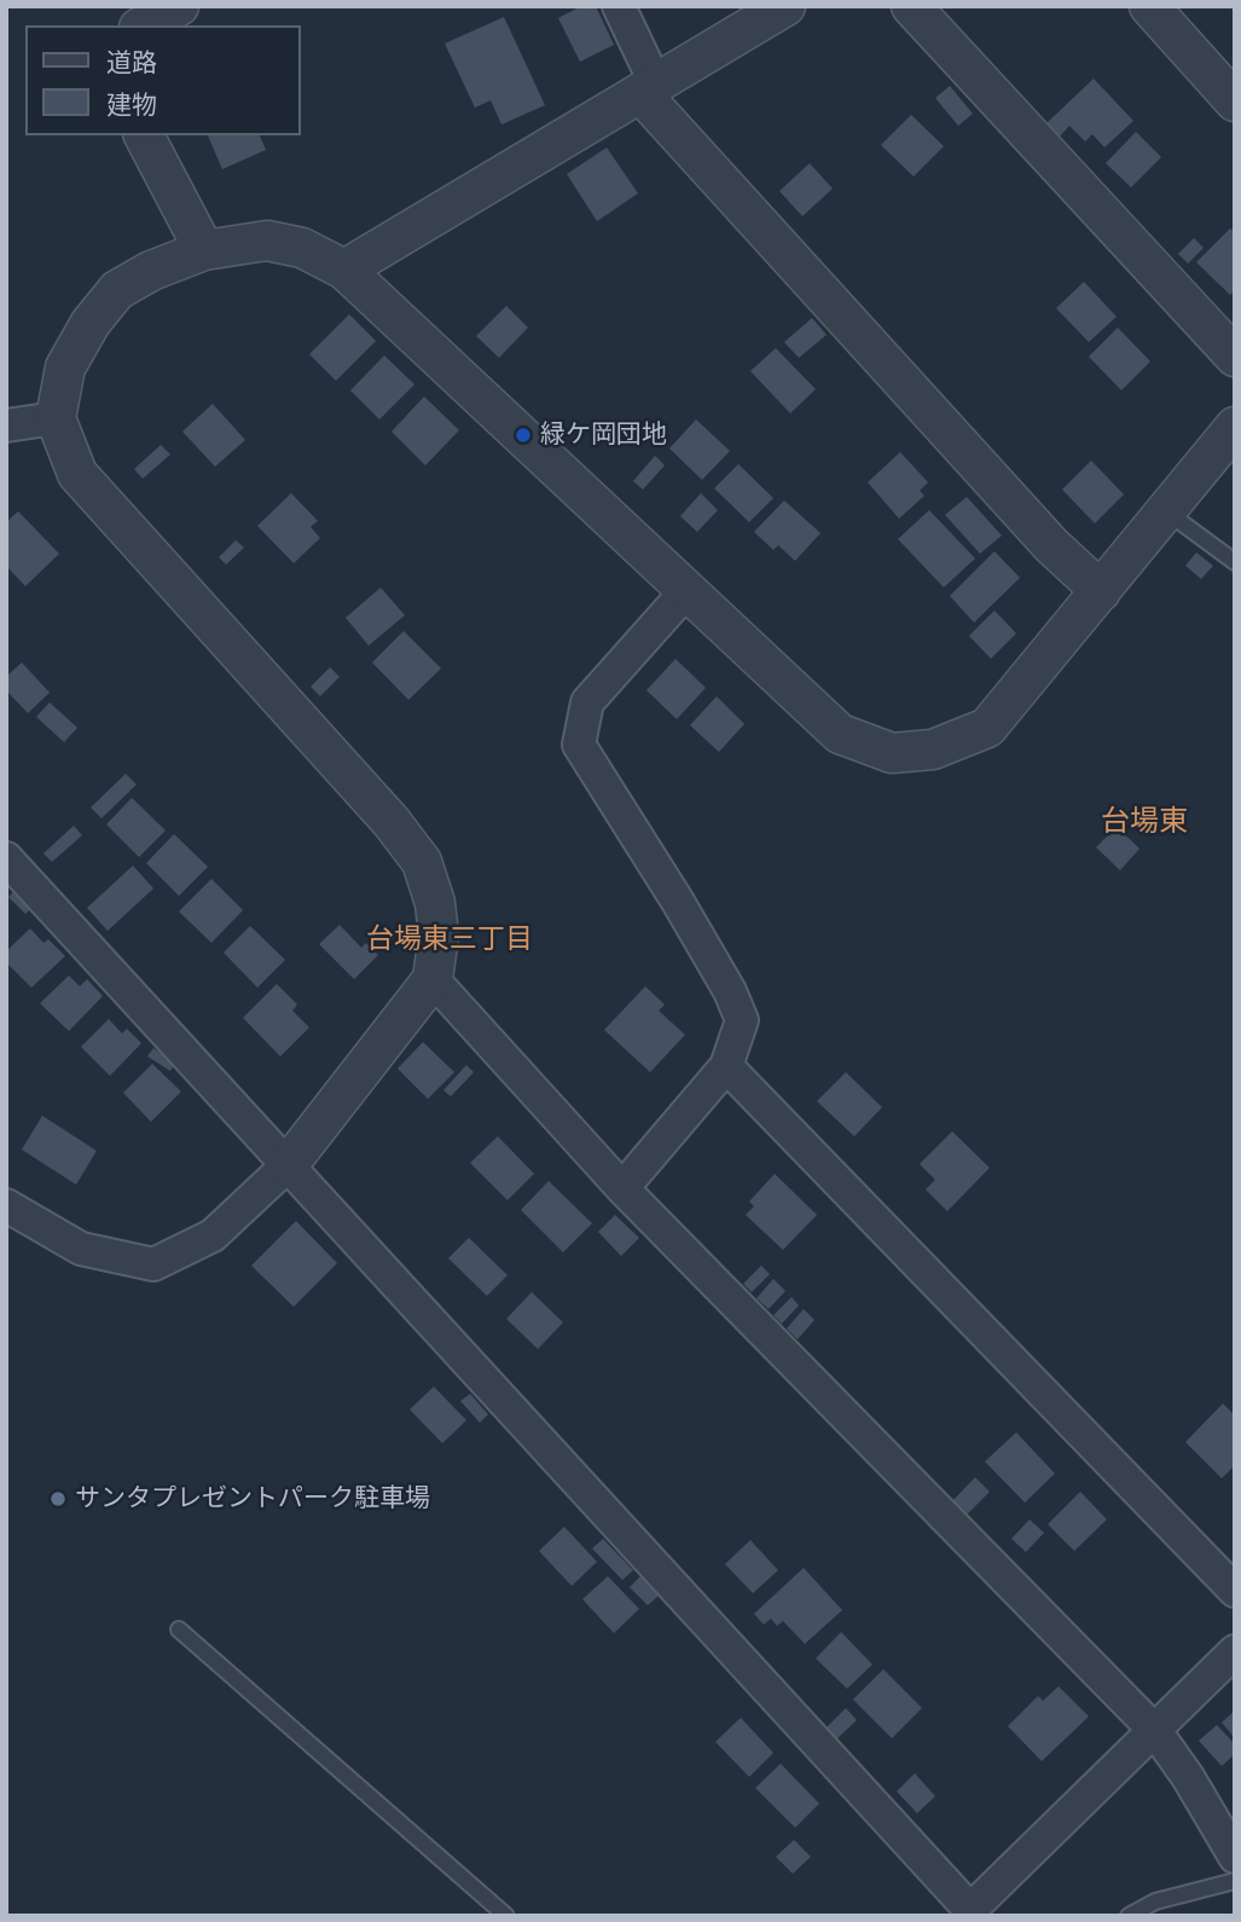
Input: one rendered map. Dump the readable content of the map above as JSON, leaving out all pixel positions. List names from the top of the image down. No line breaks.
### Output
{"districts":["台場東","台場東三丁目"],"places":["緑ケ岡団地","サンタプレゼントパーク駐車場"],"legend":["道路","建物"]}
